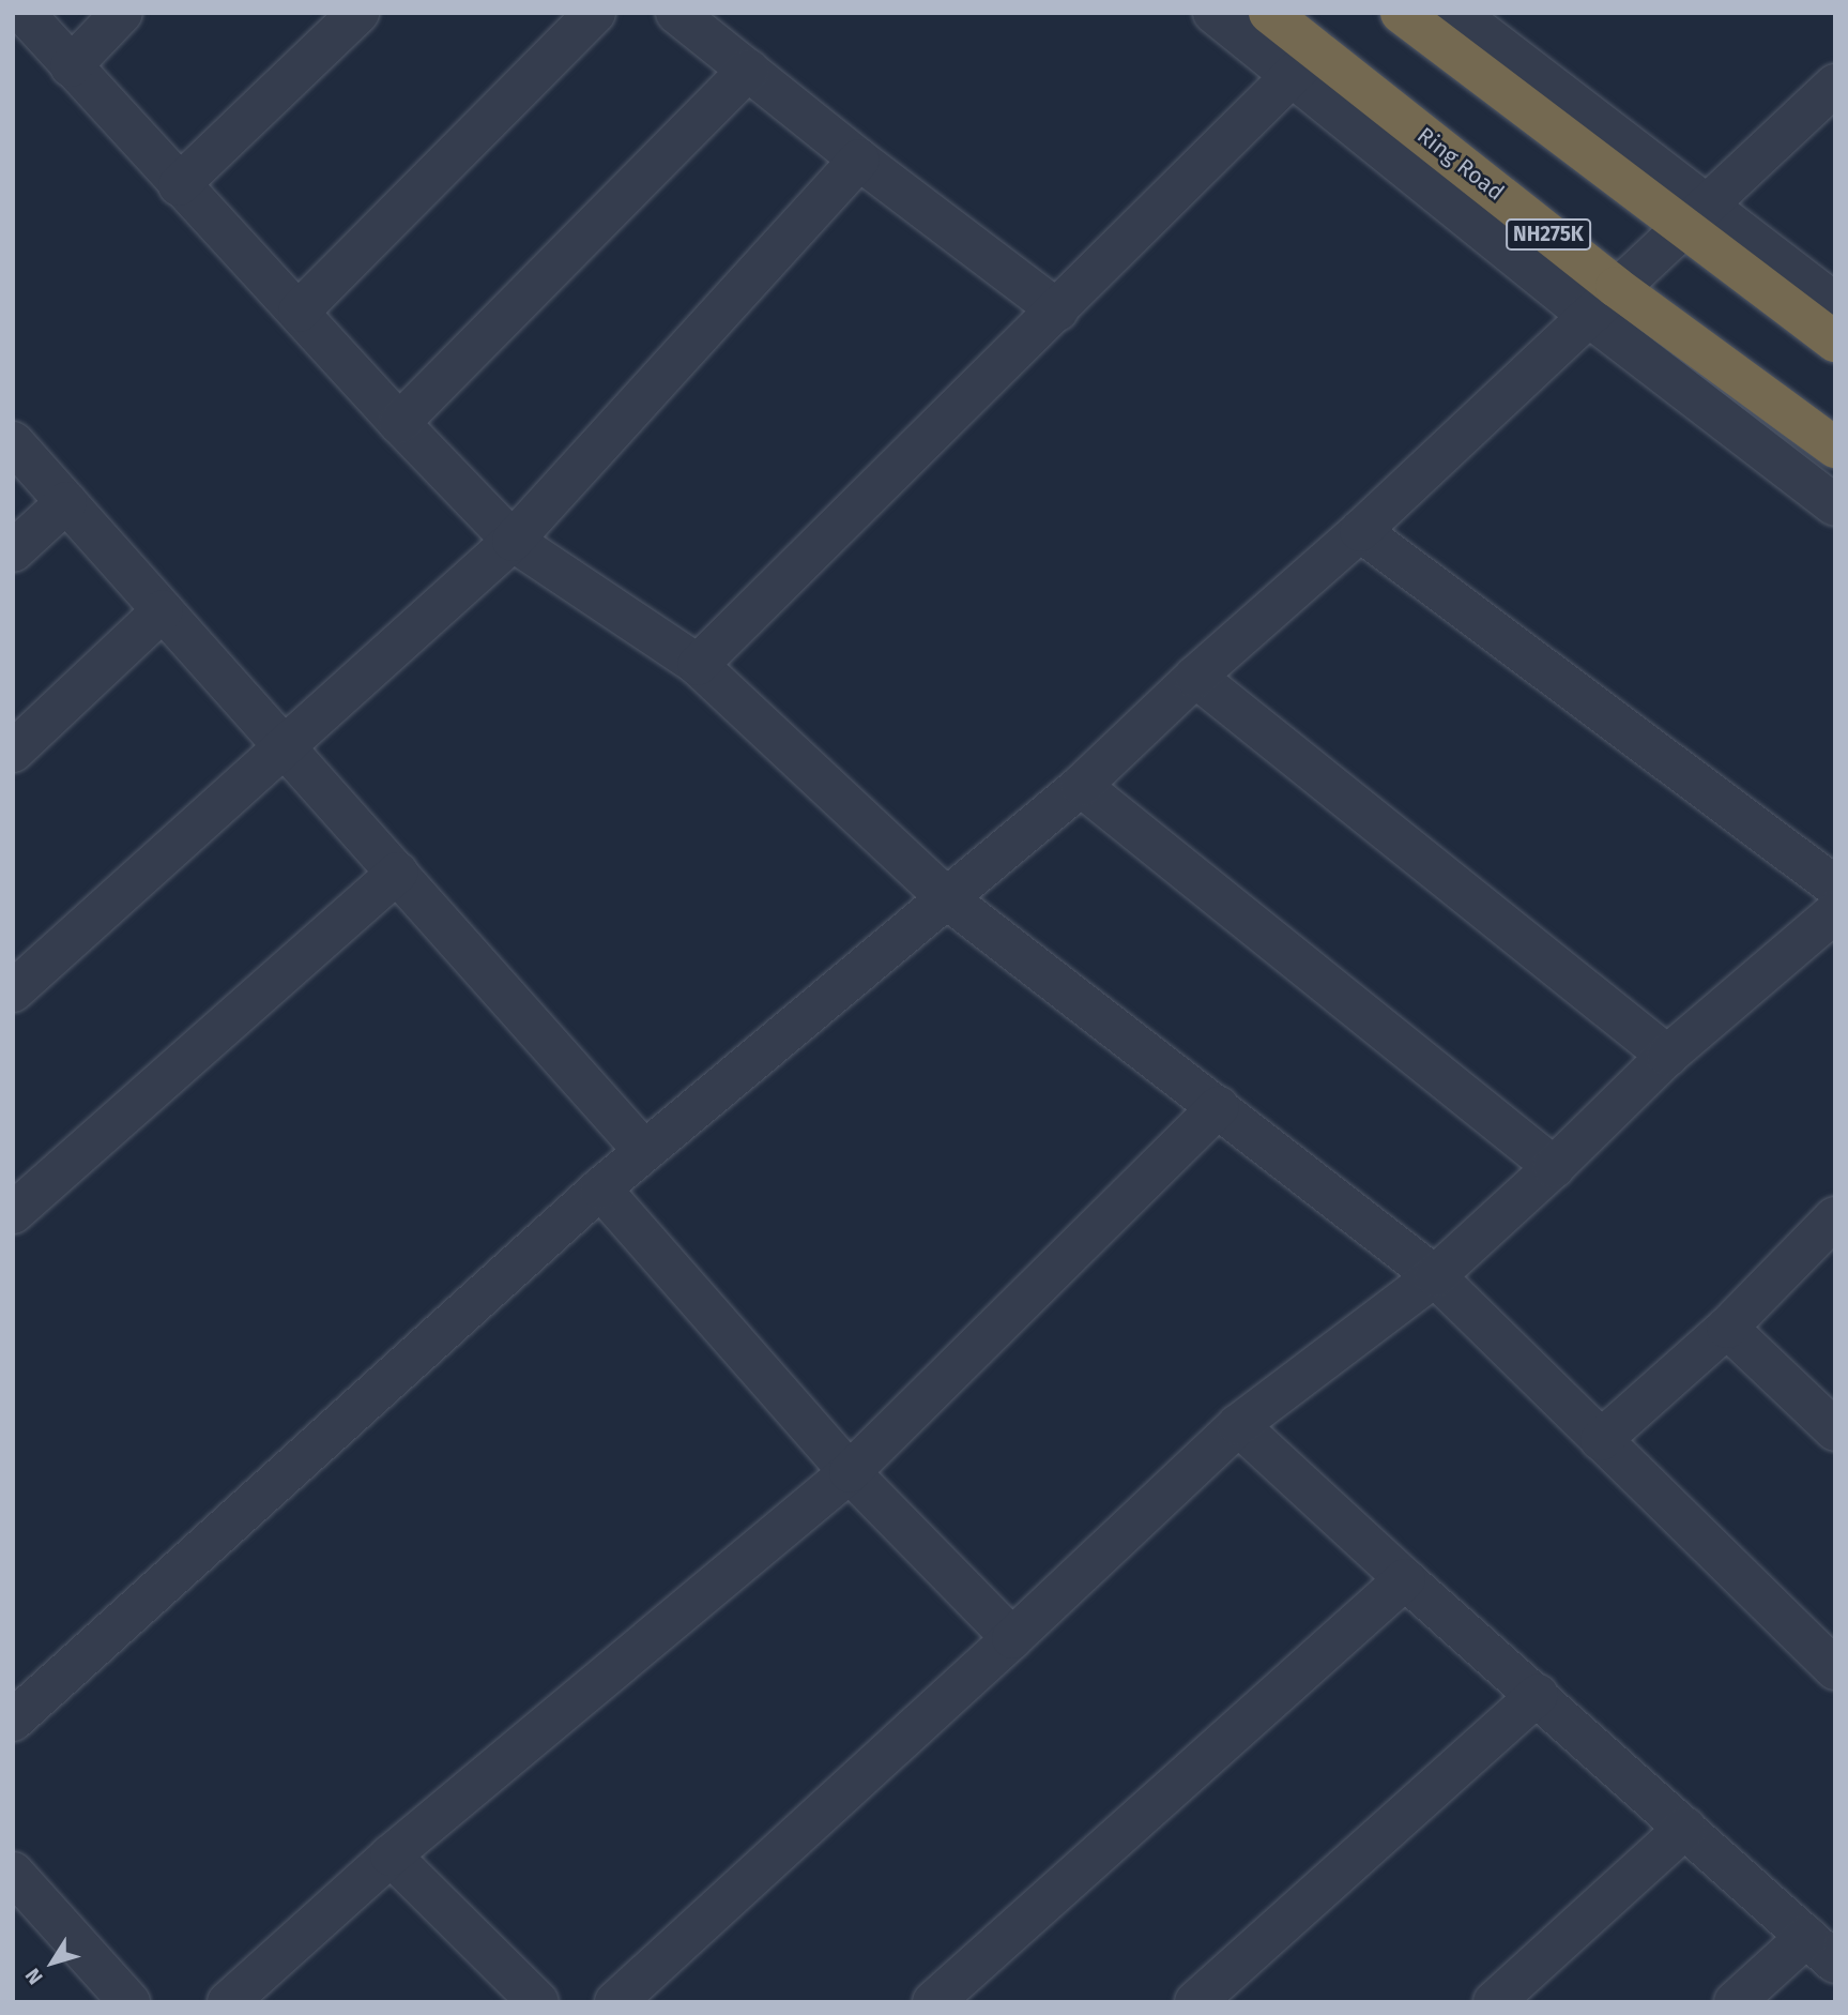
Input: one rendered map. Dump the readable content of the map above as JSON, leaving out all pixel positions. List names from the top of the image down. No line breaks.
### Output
{"streets":{"highway":["Ring Road","NH275K"]},"north":"bottom left"}
